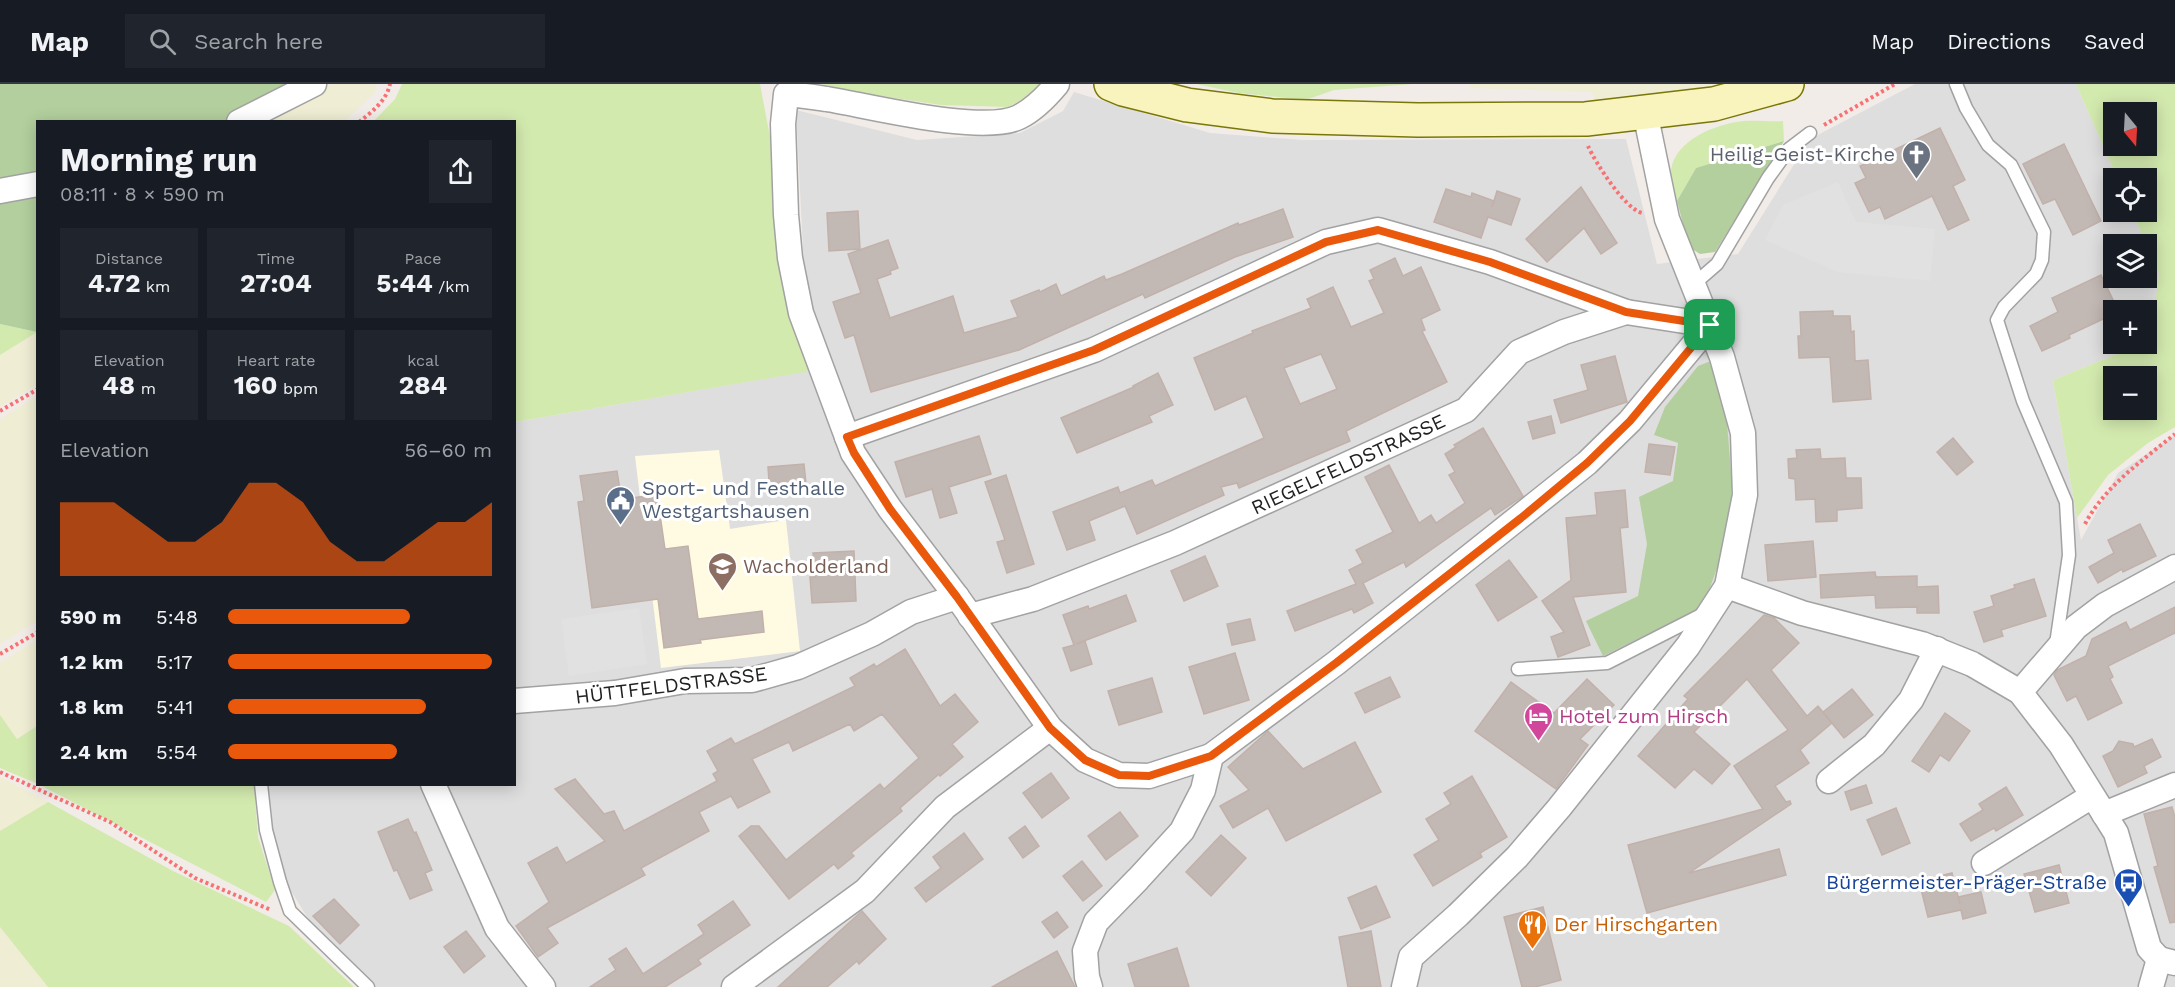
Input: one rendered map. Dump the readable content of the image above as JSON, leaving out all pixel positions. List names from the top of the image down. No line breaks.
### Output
{"streets":{"street":["RIEGELFELDSTRASSE","HÜTTFELDSTRASSE"]},"crossings":[["RIEGELFELDSTRASSE","HÜTTFELDSTRASSE"]],"places":{"church":["Heilig-Geist-Kirche"],"public building":["Sport- und Festhalle Westgartshausen"],"school or university":["Wacholderland"],"hotel":["Hotel zum Hirsch"],"bus stop":["Bürgermeister-Präger-Straße"],"restaurant":["Der Hirschgarten"]},"north":"bottom","page":{"header":"Map","search":"Search here","nav":["Map","Directions","Saved"],"map_buttons":["+","−"],"heading":["Morning run","08:11 · 8 × 590 m"],"stats":[["Distance","4.72 km"],["Time","27:04"],["Pace","5:44 /km"],["Elevation","48 m"],["Heart rate","160 bpm"],["kcal","284"]],"chart":["Elevation","56–60 m"],"list":[{"name":"590 m","note":"5:48"},{"name":"1.2 km","note":"5:17"},{"name":"1.8 km","note":"5:41"},{"name":"2.4 km","note":"5:54"}]}}
